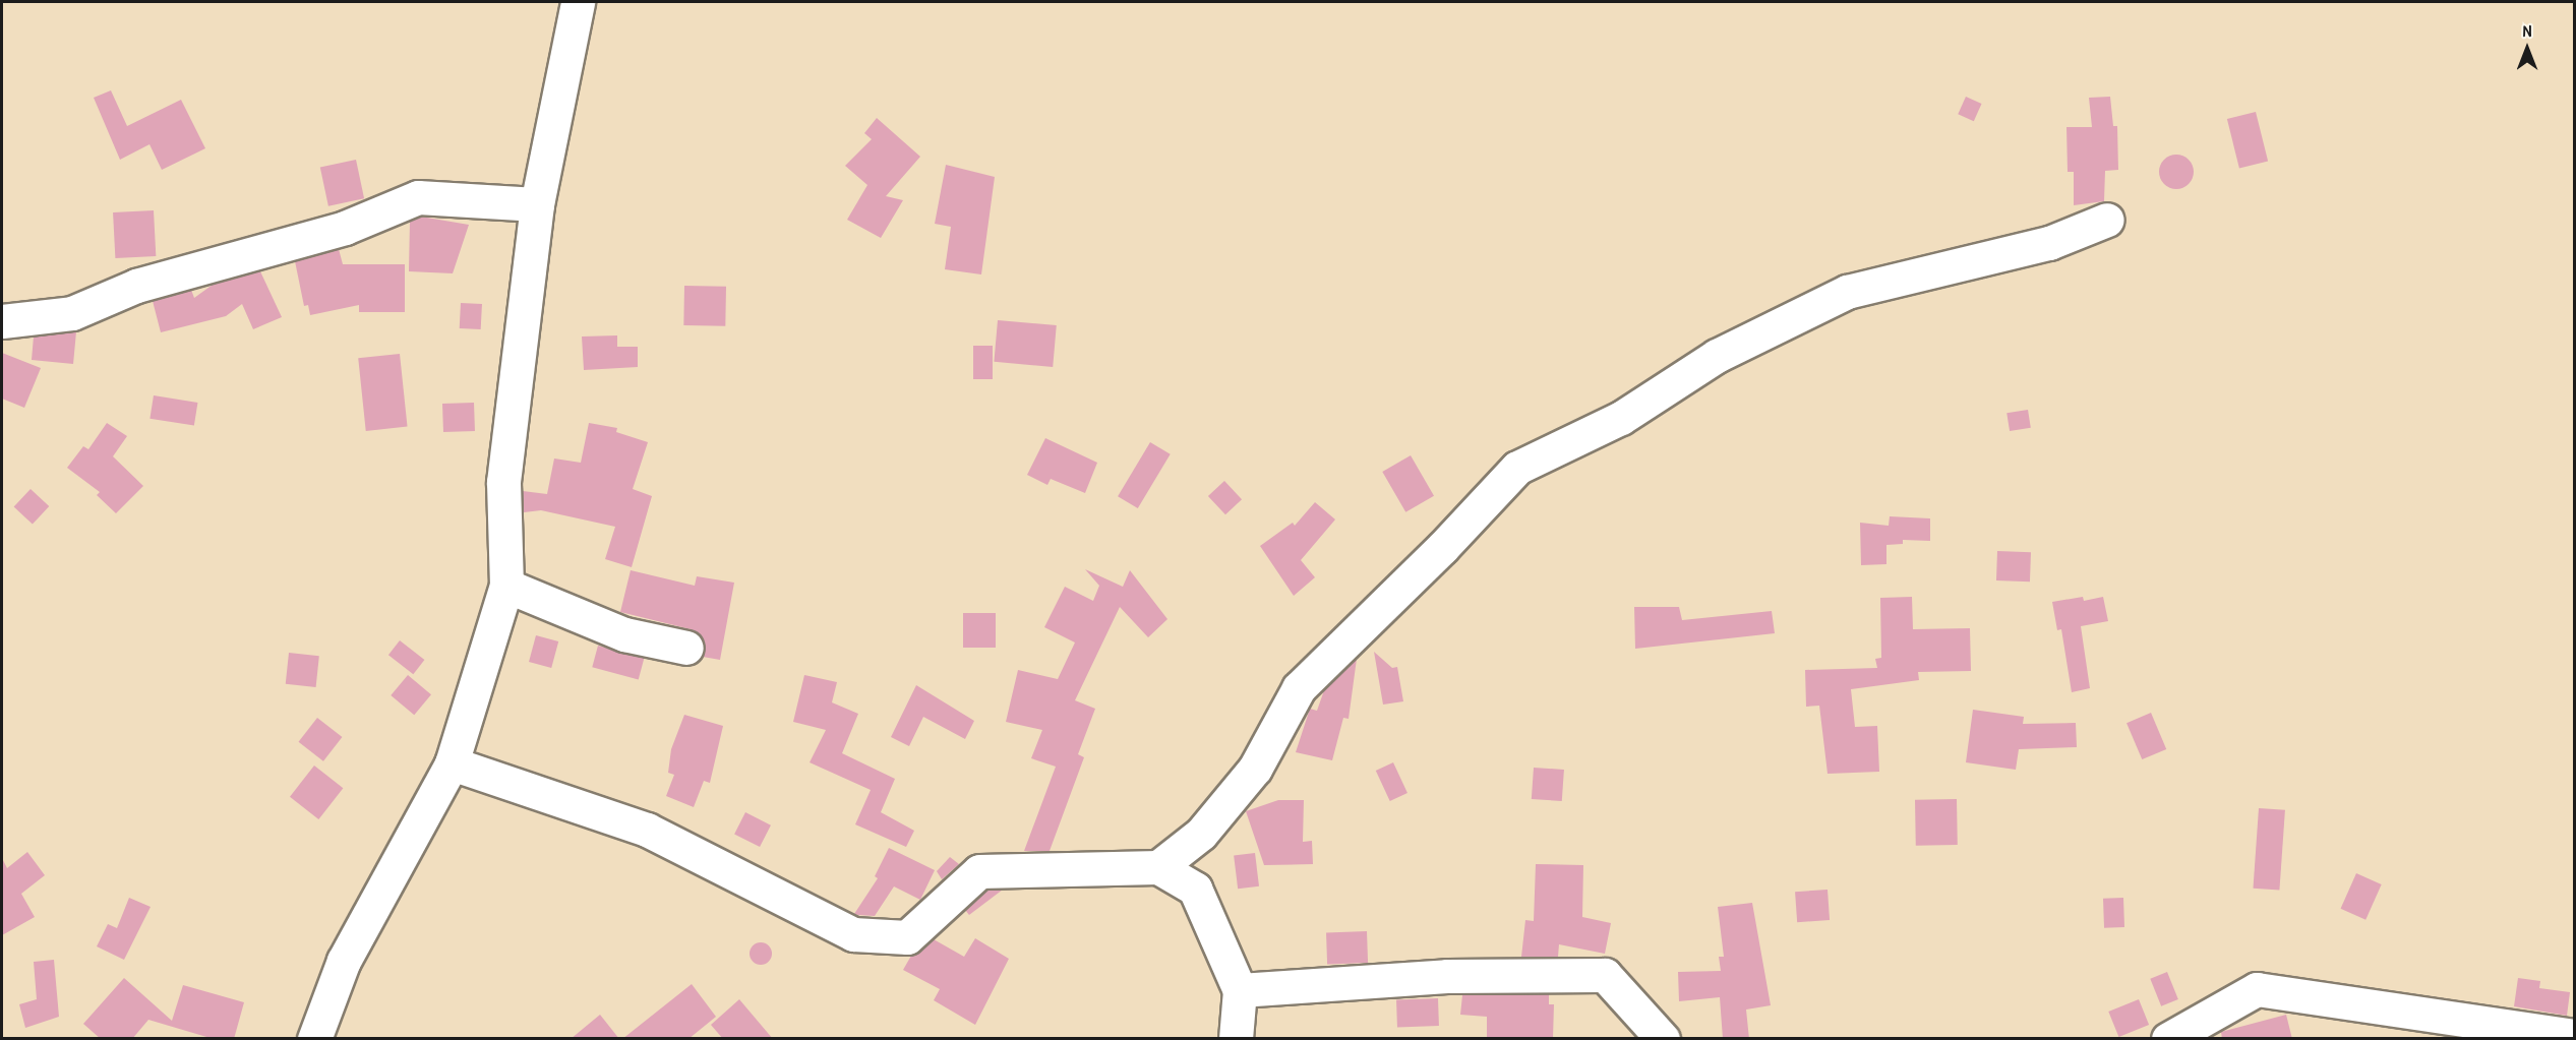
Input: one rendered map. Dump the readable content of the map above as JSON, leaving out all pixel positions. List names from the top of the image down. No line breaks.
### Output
{"north":"top"}
